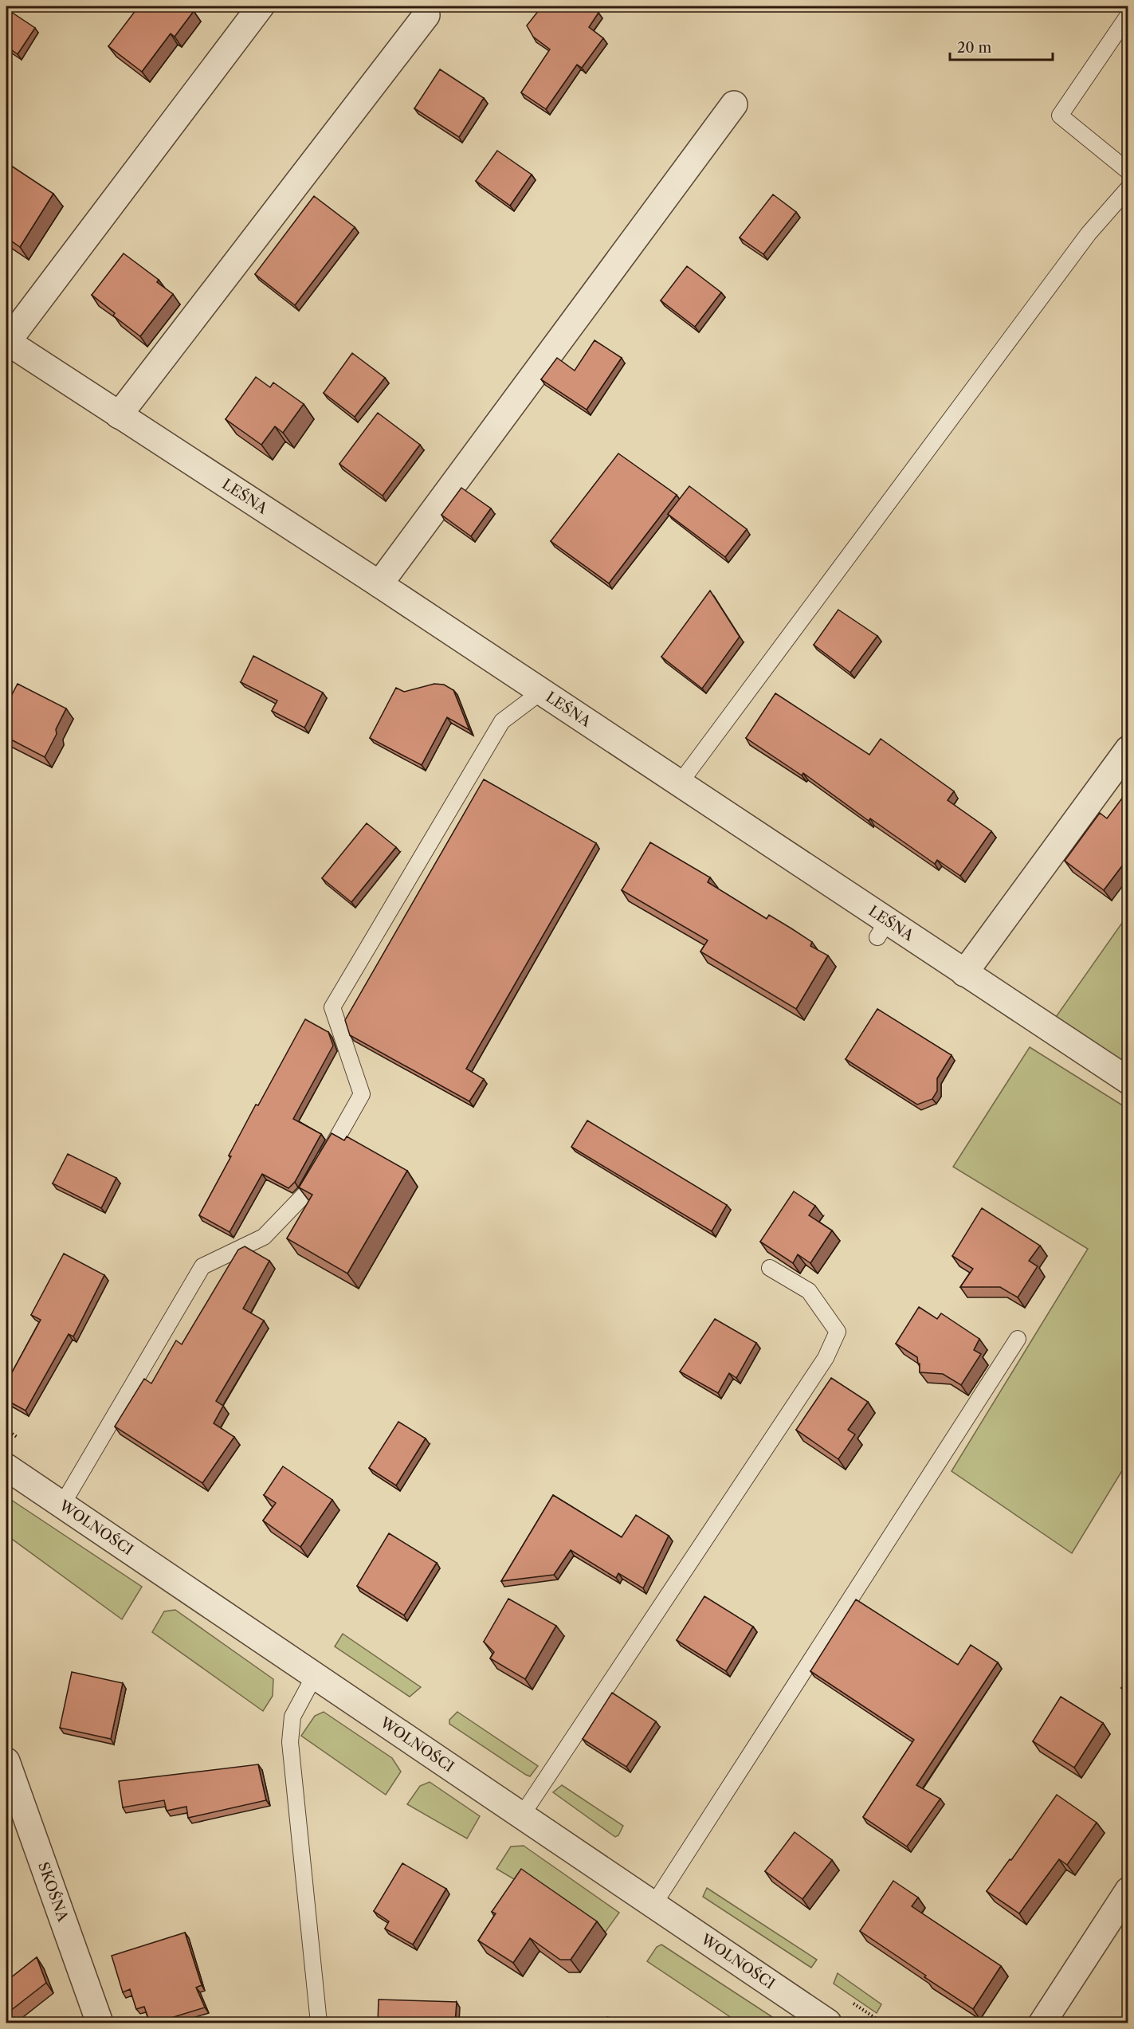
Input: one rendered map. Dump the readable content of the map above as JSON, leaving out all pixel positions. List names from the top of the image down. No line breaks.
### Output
{"streets":{"street":["LEŚNA","WOLNOŚCI","SKOŚNA"]},"scale_bar":"20 m"}
